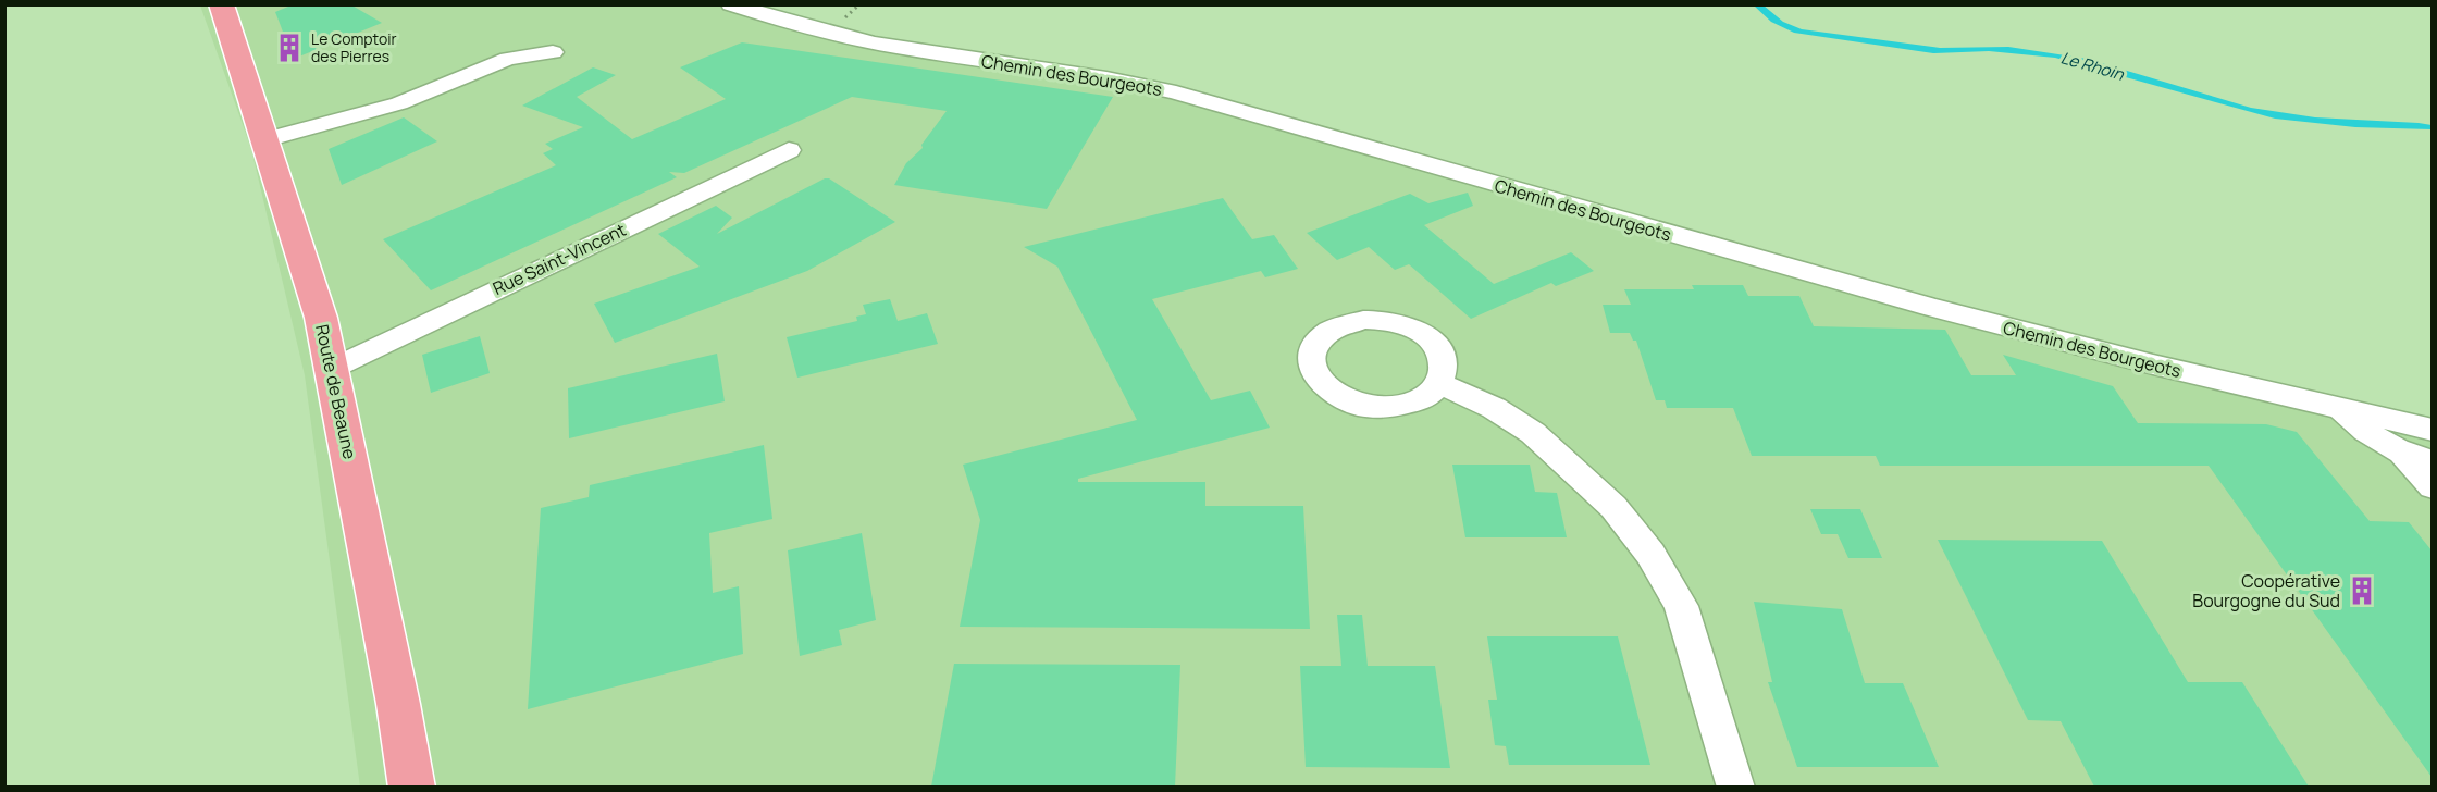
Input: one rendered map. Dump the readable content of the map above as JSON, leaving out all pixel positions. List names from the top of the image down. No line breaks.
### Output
{"streets":{"main road":["Route de Beaune"],"street":["Chemin des Bourgeots","Rue Saint-Vincent"]},"crossings":[["Rue Saint-Vincent","Route de Beaune"]],"water":["Le Rhoin"],"places":{"building":["Le Comptoir des Pierres","Coopérative Bourgogne du Sud"]}}
